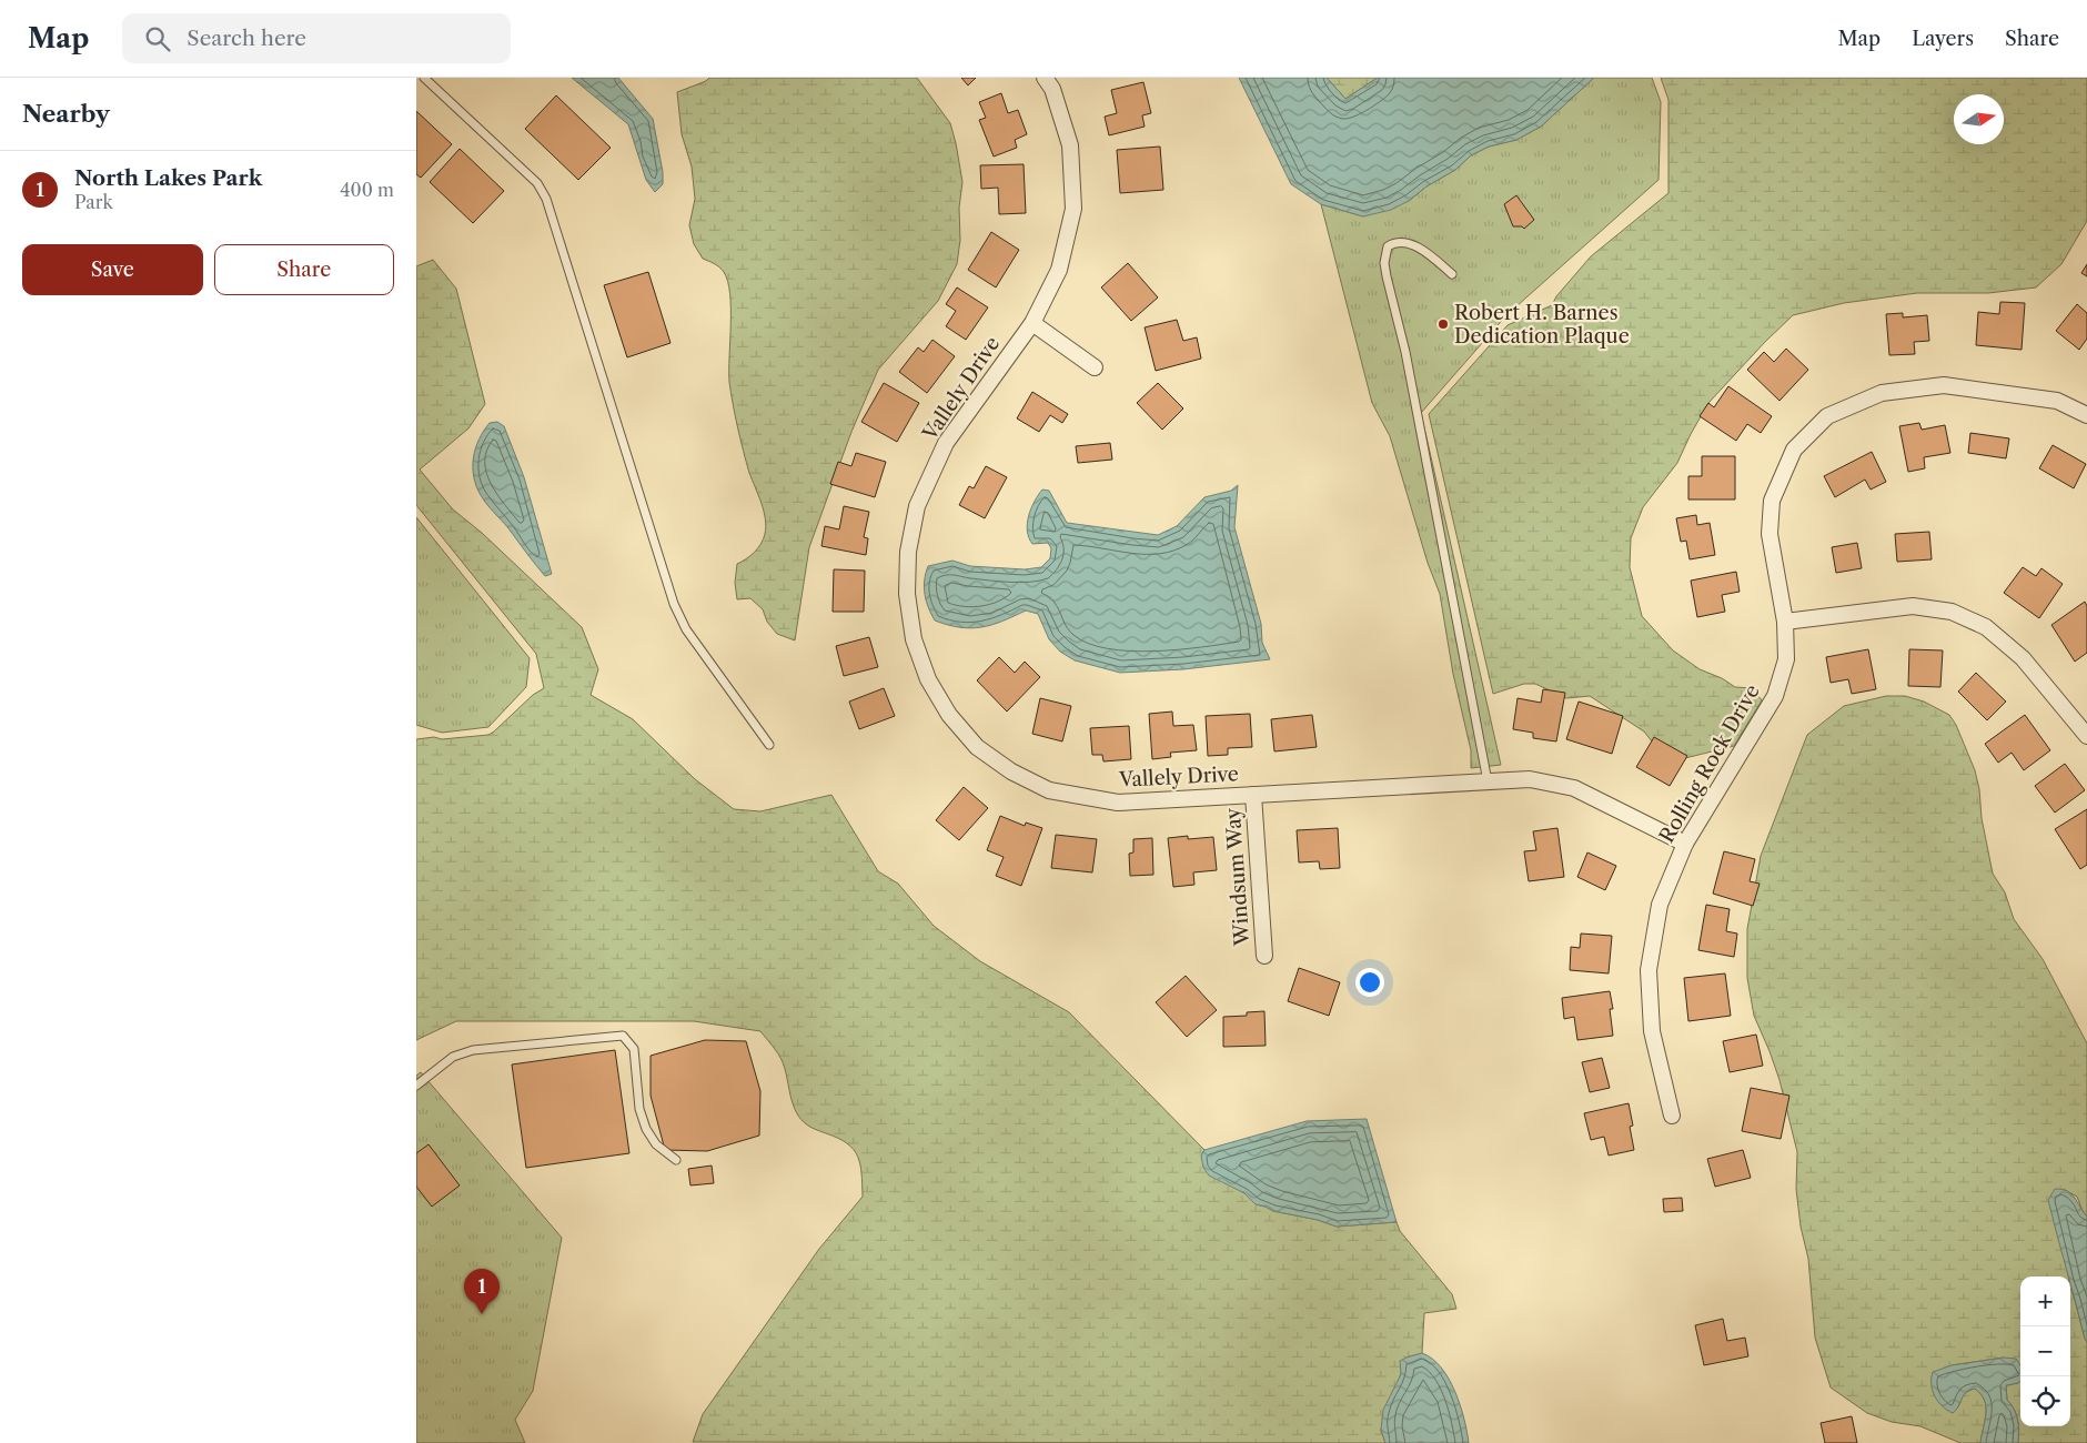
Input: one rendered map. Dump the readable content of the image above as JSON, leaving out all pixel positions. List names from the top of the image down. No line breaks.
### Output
{"streets":{"street":["Vallely Drive","Rolling Rock Drive","Windsum Way"]},"crossings":[["Vallely Drive","Rolling Rock Drive"],["Vallely Drive","Windsum Way"]],"places":["Robert H. Barnes Dedication Plaque"],"north":"right","page":{"header":"Map","search":"Search here","nav":["Map","Layers","Share"],"heading":"Nearby","list":[{"mark":"1","name":"North Lakes Park","note":"Park","value":"400 m"}],"buttons":["Save","Share"],"pins":"1","map_buttons":["+","−"]}}
